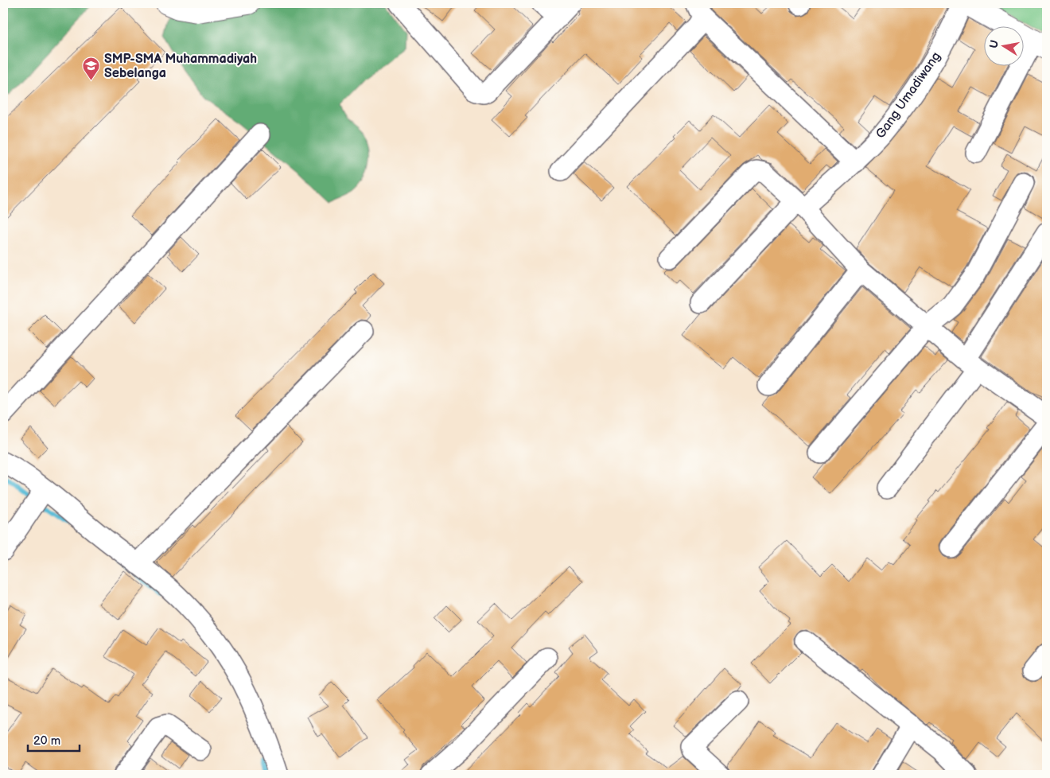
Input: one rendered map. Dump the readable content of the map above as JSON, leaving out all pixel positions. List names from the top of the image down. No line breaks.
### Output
{"streets":{"street":["Gang Umadiwang"]},"places":{"school or university":["SMP-SMA Muhammadiyah Sebelanga"]},"scale_bar":"20 m","north":"left"}
